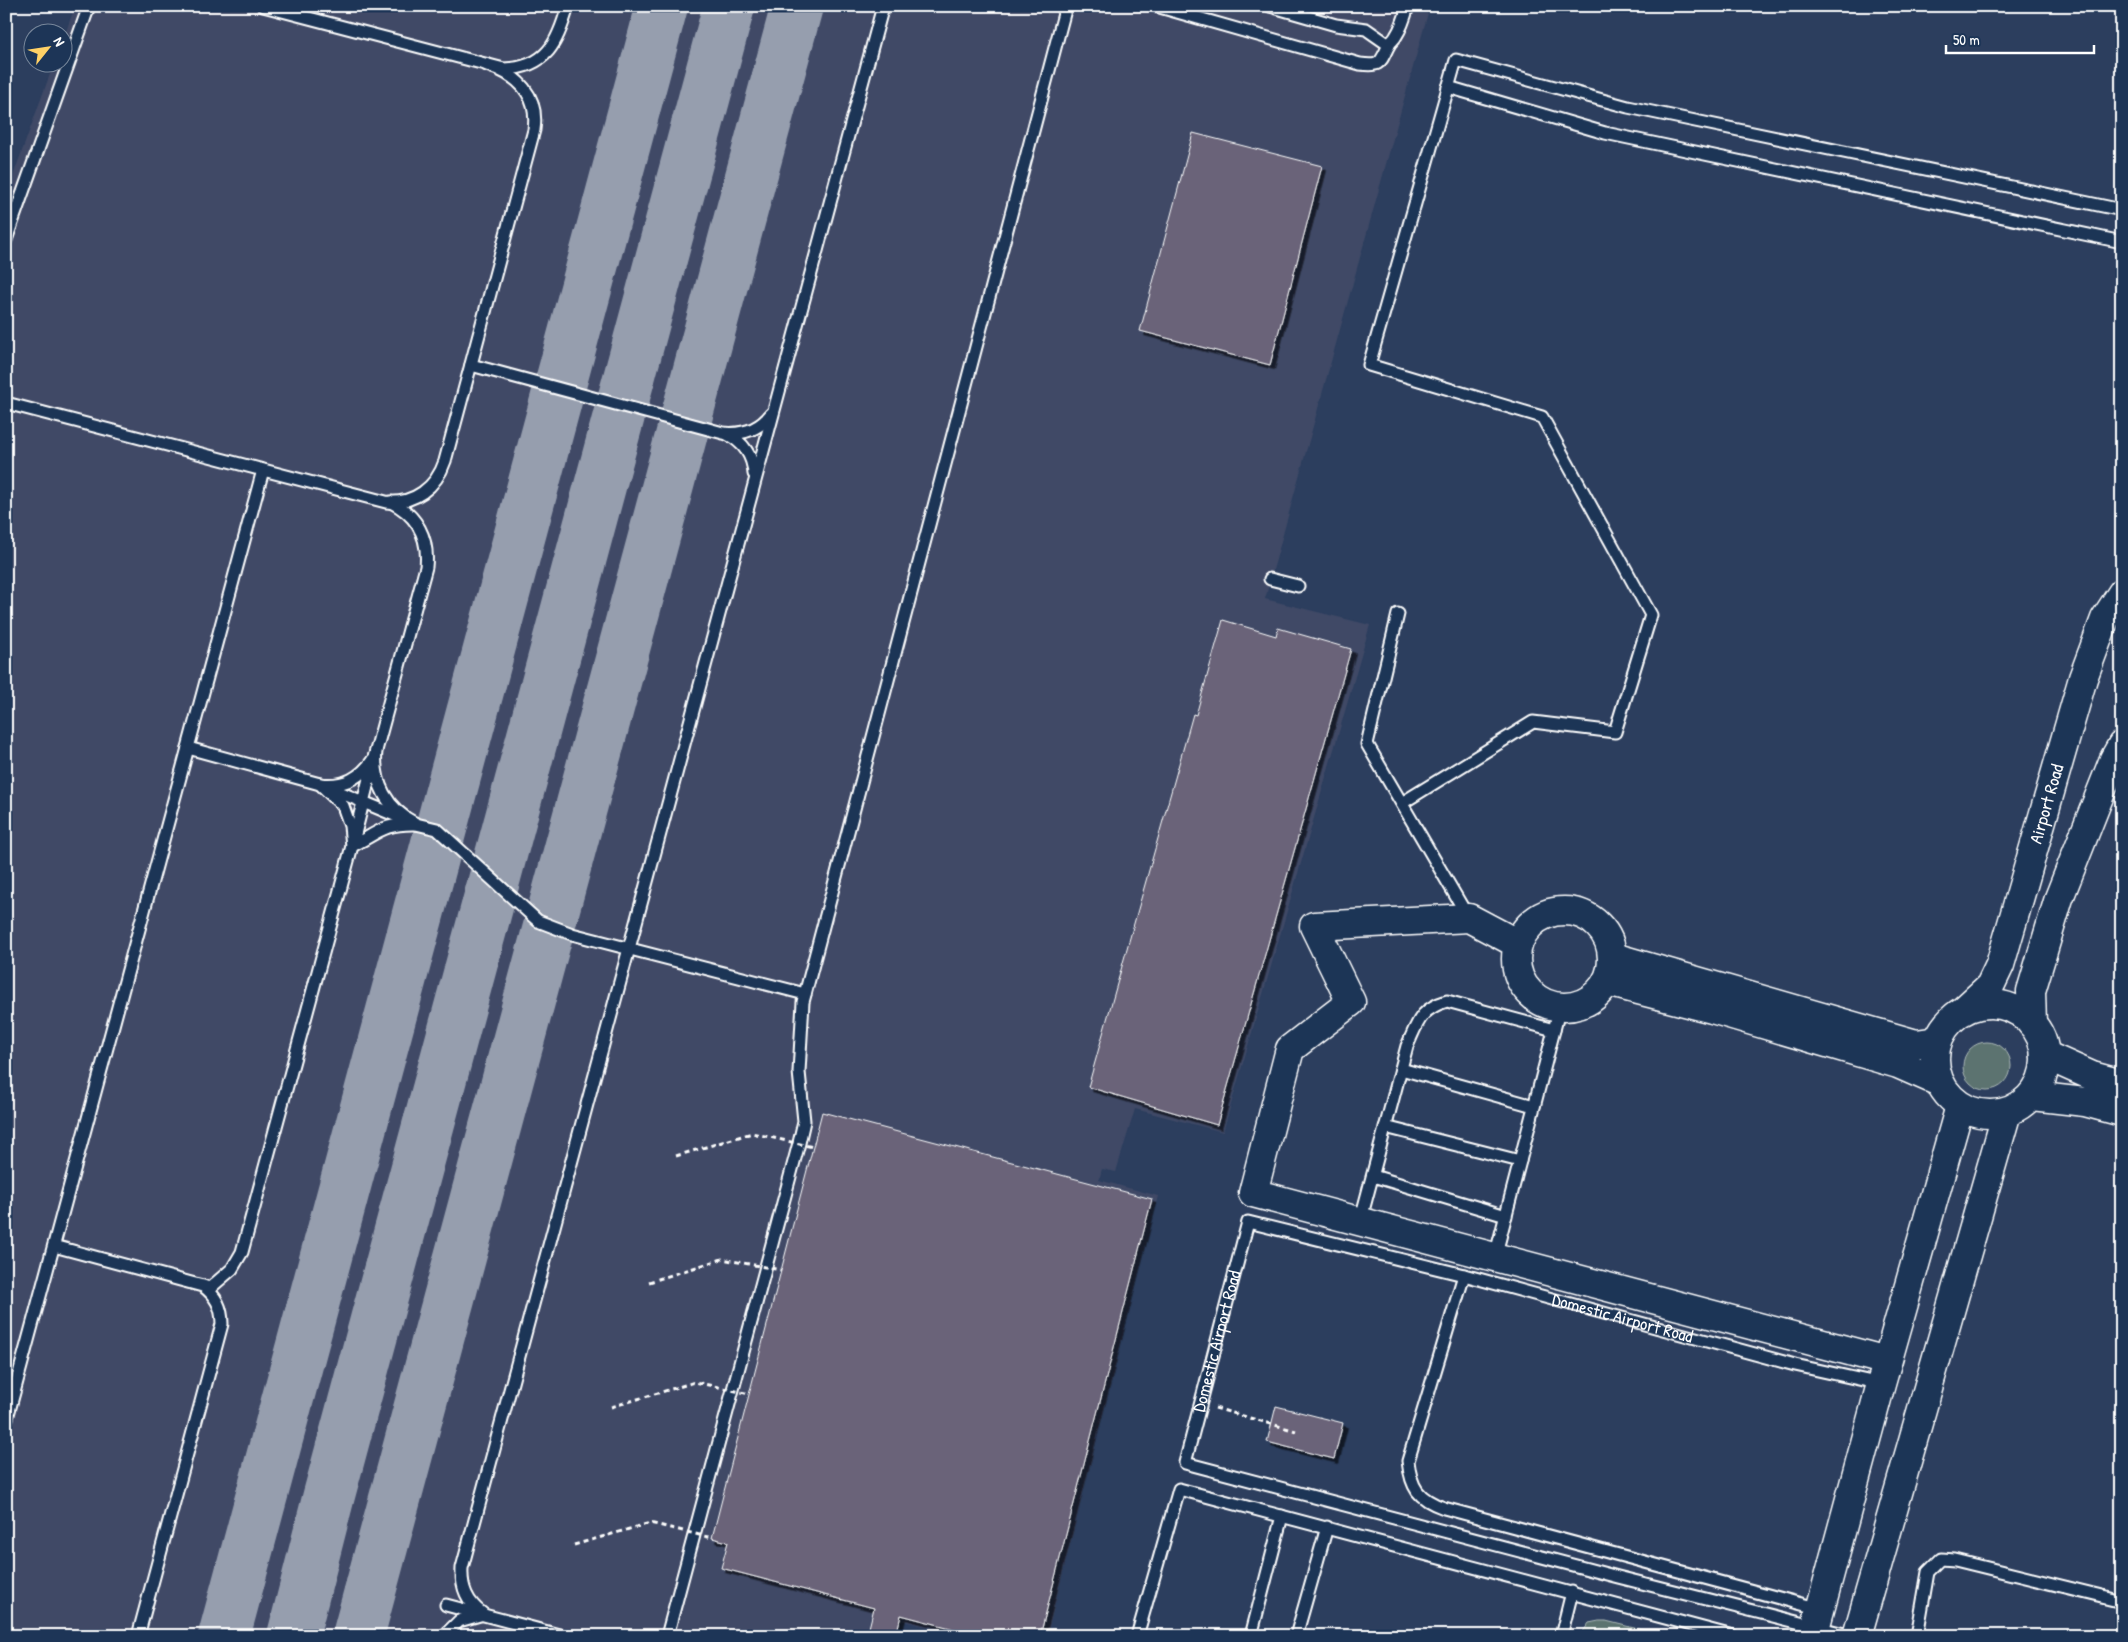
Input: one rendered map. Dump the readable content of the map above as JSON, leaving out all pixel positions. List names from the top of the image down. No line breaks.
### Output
{"streets":{"main road":["Airport Road"],"lane":["Domestic Airport Road"]},"scale_bar":"50 m","north":"top right"}
